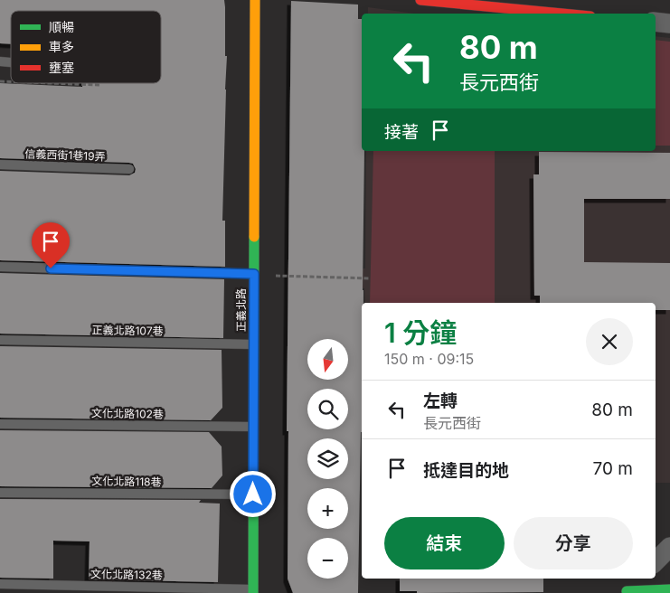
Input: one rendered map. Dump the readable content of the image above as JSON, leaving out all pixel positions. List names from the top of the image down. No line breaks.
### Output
{"streets":{"street":["正義北路"],"lane":["信義西街1巷19弄","正義北路107巷","文化北路102巷","文化北路118巷","文化北路132巷"]},"crossings":[["正義北路","正義北路107巷"],["正義北路","文化北路102巷"],["正義北路","文化北路118巷"],["正義北路","文化北路132巷"]],"legend":["順暢","車多","壅塞"],"north":"bottom","page":{"turn":["80 m","長元西街"],"then":"接著","heading":["1 分鐘","150 m · 09:15"],"map_buttons":["+","−"],"list":[{"name":"左轉","note":"長元西街","value":"80 m"},{"name":"抵達目的地","value":"70 m"}],"buttons":["結束","分享"]}}
